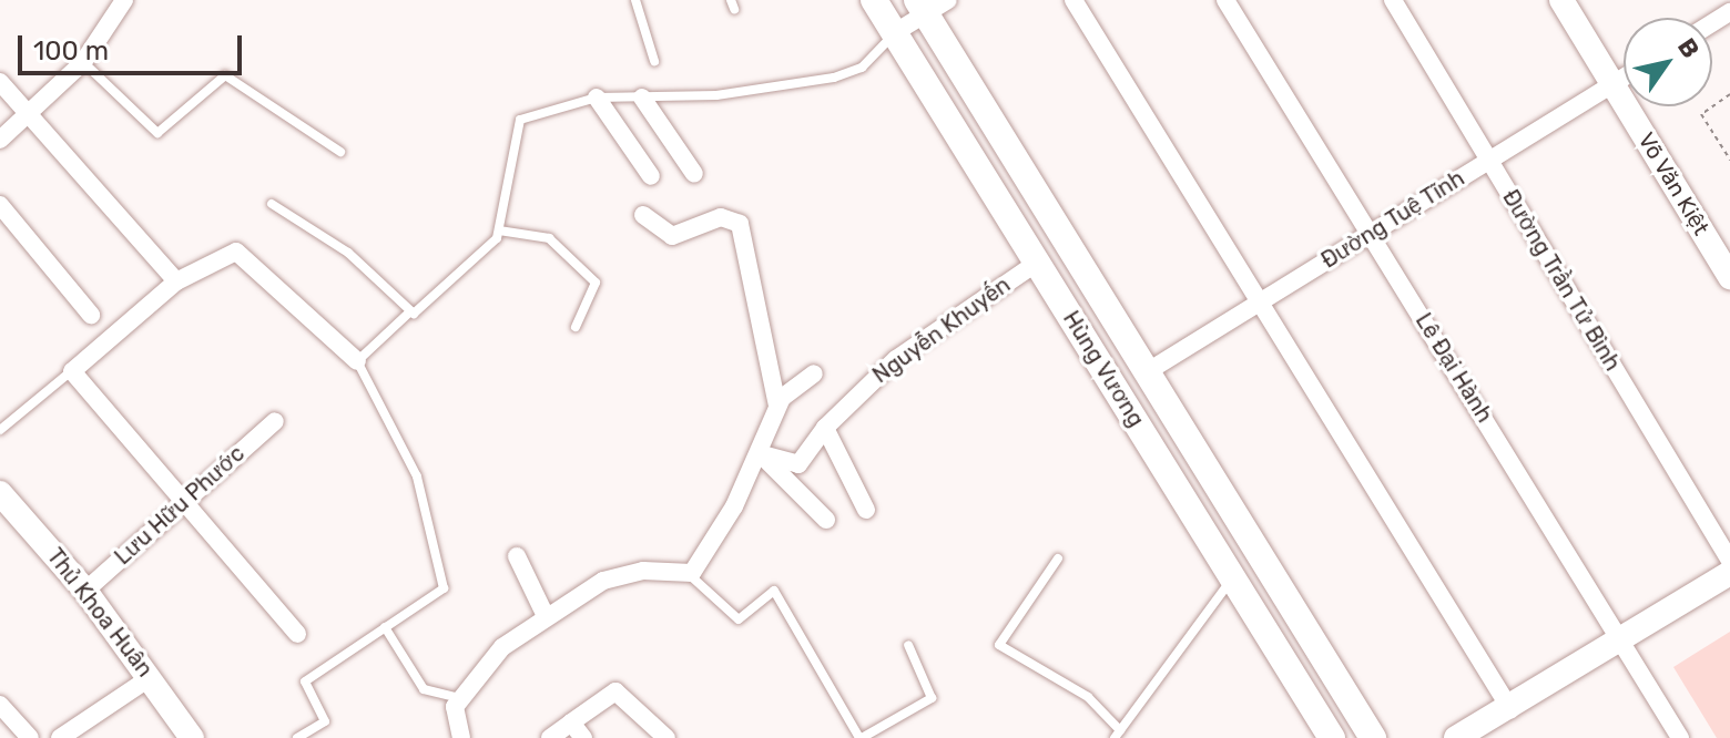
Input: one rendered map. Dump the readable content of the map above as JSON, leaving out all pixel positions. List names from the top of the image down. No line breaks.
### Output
{"streets":{"main road":["Hùng Vương"],"street":["Võ Văn Kiệt","Đường Tuệ Tĩnh","Đường Trần Tử Bình","Nguyễn Khuyến","Lê Đại Hành","Lưu Hữu Phước","Thủ Khoa Huân"]},"crossings":[["Võ Văn Kiệt","Đường Tuệ Tĩnh"],["Đường Tuệ Tĩnh","Đường Trần Tử Bình"],["Đường Tuệ Tĩnh","Lê Đại Hành"],["Đường Tuệ Tĩnh","Hùng Vương"],["Nguyễn Khuyến","Hùng Vương"],["Lưu Hữu Phước","Thủ Khoa Huân"]],"scale_bar":"100 m","north":"top right"}
